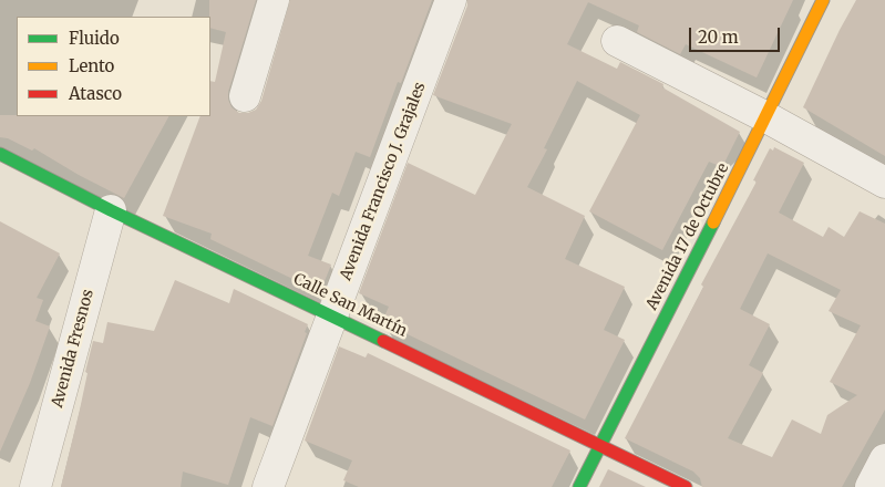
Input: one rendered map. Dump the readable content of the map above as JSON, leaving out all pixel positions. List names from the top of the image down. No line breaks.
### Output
{"streets":{"street":["Avenida Francisco J. Grajales","Avenida 17 de Octubre","Calle San Martín","Avenida Fresnos"]},"crossings":[["Avenida Francisco J. Grajales","Calle San Martín"],["Avenida 17 de Octubre","Calle San Martín"],["Calle San Martín","Avenida Fresnos"]],"legend":["Fluido","Lento","Atasco"],"scale_bar":"20 m"}
